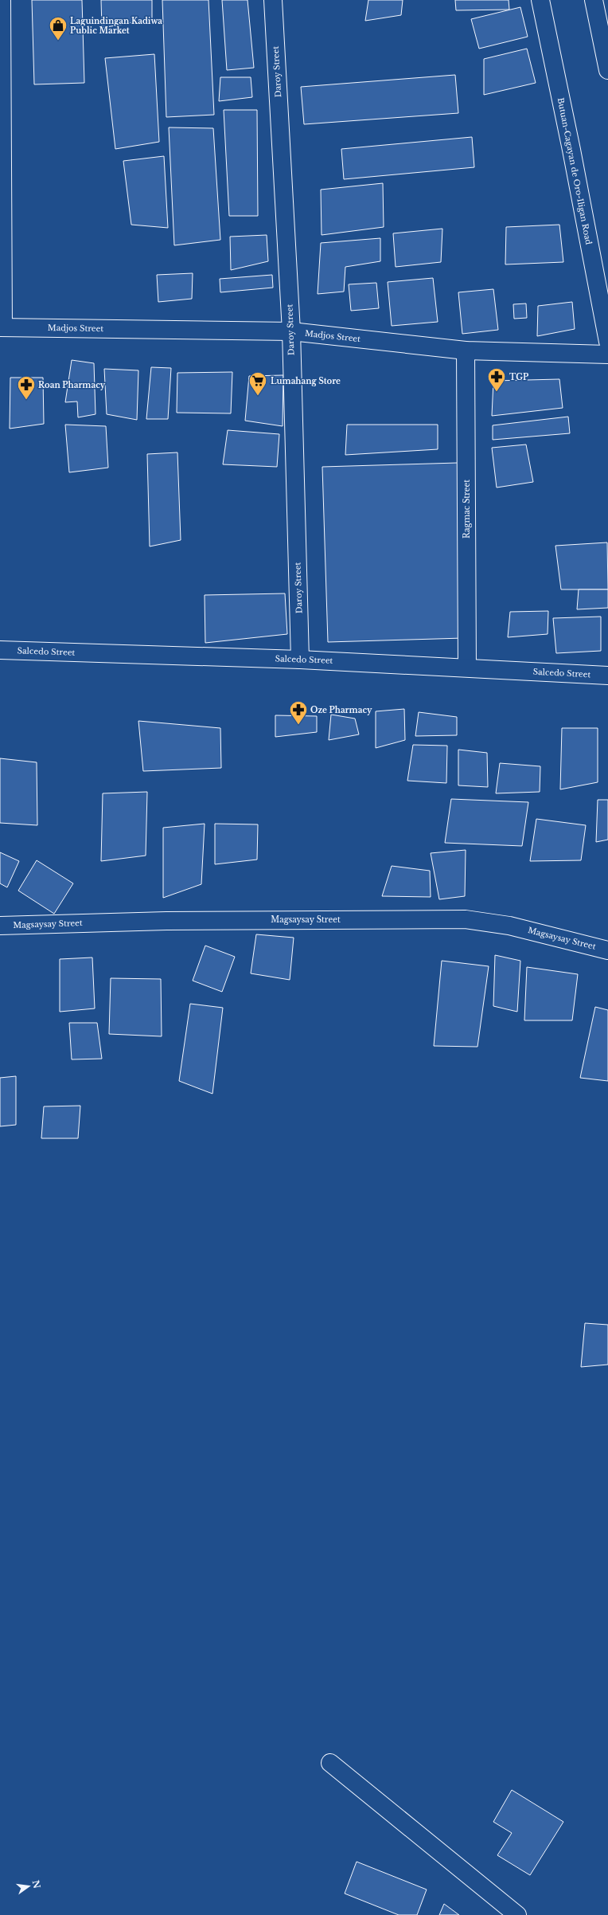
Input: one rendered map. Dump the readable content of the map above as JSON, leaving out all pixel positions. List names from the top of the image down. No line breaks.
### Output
{"streets":{"main road":["Daroy Street","Butuan-Cagayan de Oro-Iligan Road","Madjos Street","Ragmac Street","Salcedo Street","Magsaysay Street"]},"crossings":[["Daroy Street","Madjos Street"],["Daroy Street","Salcedo Street"],["Madjos Street","Ragmac Street"],["Ragmac Street","Salcedo Street"]],"places":{"shop":["Laguindingan Kadiwa Public Market"],"pharmacy":["TGP","Roan Pharmacy","Oze Pharmacy"],"supermarket":["Lumahang Store"]},"north":"right"}
